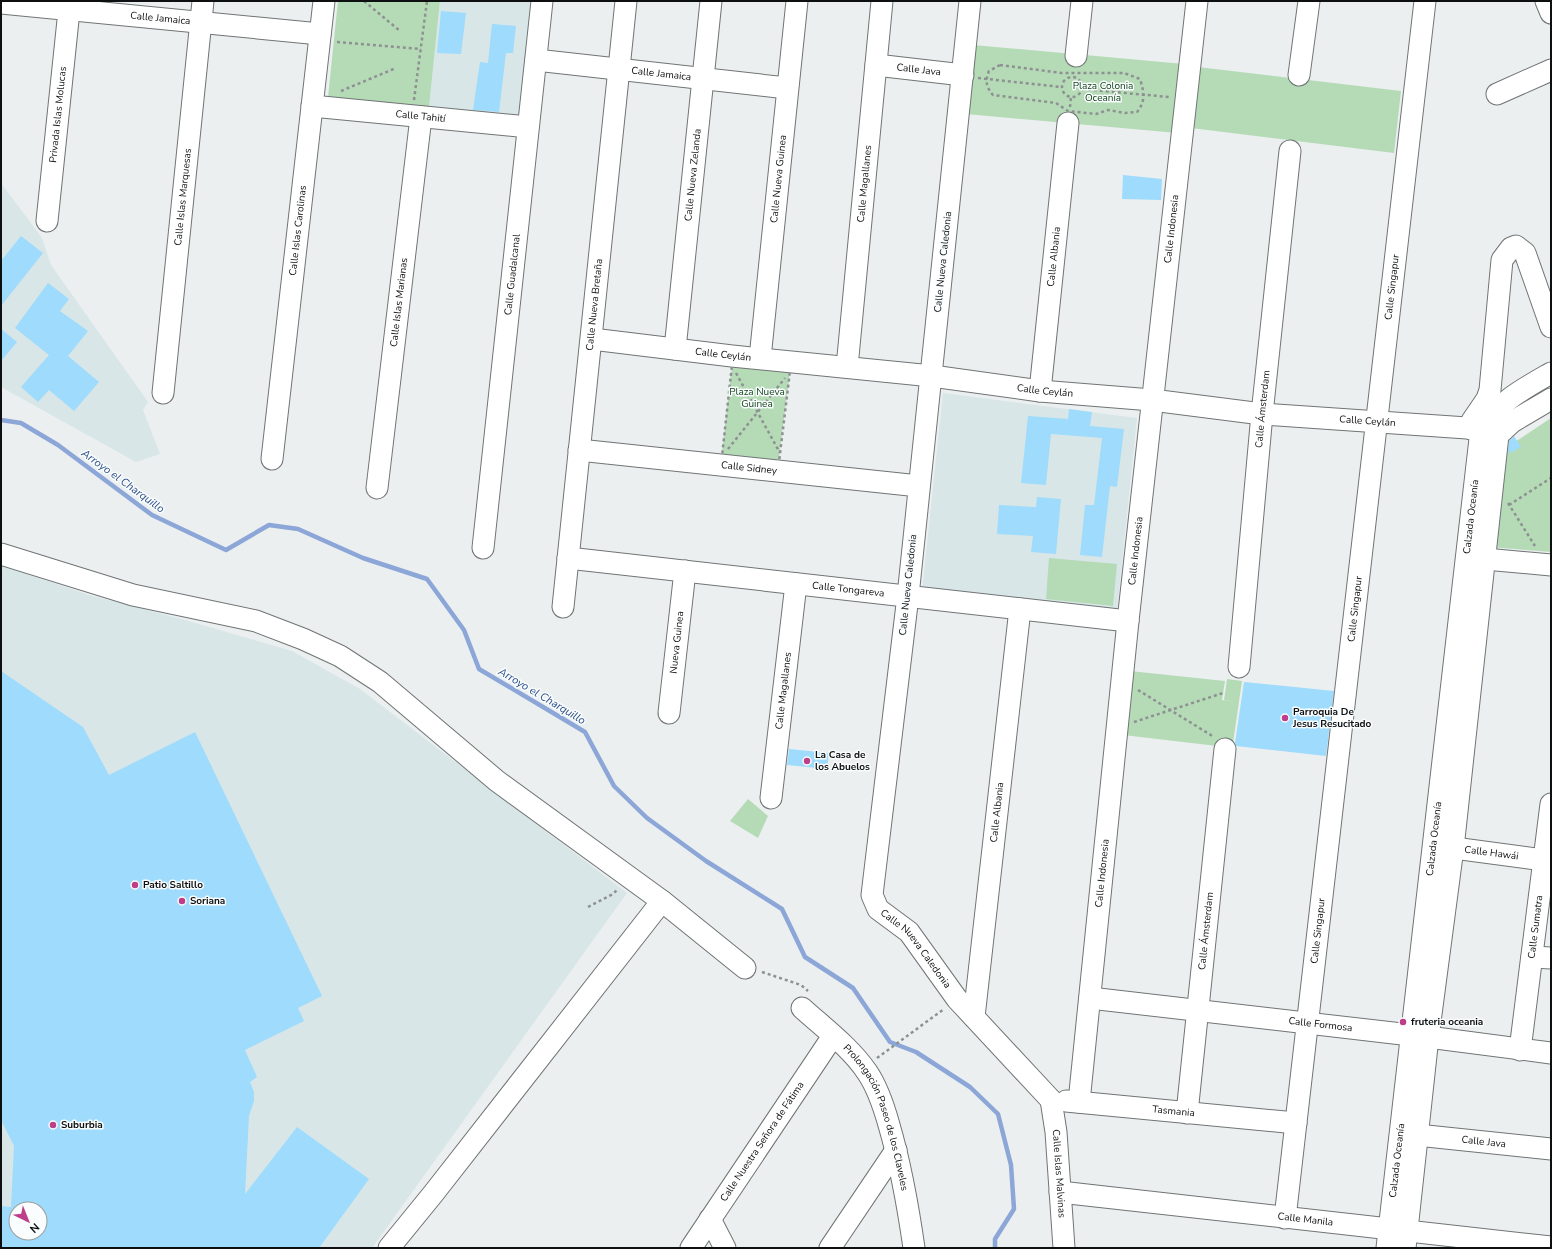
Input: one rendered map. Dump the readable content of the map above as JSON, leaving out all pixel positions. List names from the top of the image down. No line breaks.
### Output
{"streets":{"street":["Calle Jamaica","Calle Java","Privada Islas Molucas","Calle Tahití","Calle Nueva Zelanda","Calle Nueva Guinea","Calle Magallanes","Calle Islas Marquesas","Calle Indonesia","Calle Islas Carolinas","Calle Albania","Calle Nueva Caledonia","Calle Guadalcanal","Calle Singapur","Calle Islas Marianas","Calle Nueva Bretaña","Calle Ceylán","Calle Ámsterdam","Calle Sidney","Calzada Oceanía","Calle Tongareva","Nueva Guinea","Calle Hawái","Calle Sumatra","Calle Formosa","Tasmania","Prolongación Paseo de los Claveles","Calle Nuestra Señora de Fátima","Calle Islas Malvinas","Calle Manila"]},"crossings":[["Calle Jamaica","Privada Islas Molucas"],["Calle Jamaica","Calle Nueva Zelanda"],["Calle Jamaica","Calle Nueva Guinea"],["Calle Jamaica","Calle Islas Marquesas"],["Calle Jamaica","Calle Islas Carolinas"],["Calle Jamaica","Calle Guadalcanal"],["Calle Jamaica","Calle Nueva Bretaña"],["Calle Java","Calle Magallanes"],["Calle Java","Calle Nueva Caledonia"],["Calle Java","Calzada Oceanía"],["Calle Tahití","Calle Islas Carolinas"],["Calle Tahití","Calle Guadalcanal"],["Calle Tahití","Calle Islas Marianas"],["Calle Nueva Zelanda","Calle Ceylán"],["Calle Nueva Guinea","Calle Ceylán"],["Calle Magallanes","Calle Ceylán"],["Calle Magallanes","Calle Tongareva"],["Calle Indonesia","Calle Ceylán"],["Calle Indonesia","Calle Tongareva"],["Calle Indonesia","Calle Formosa"],["Calle Indonesia","Tasmania"],["Calle Albania","Calle Nueva Caledonia"],["Calle Albania","Calle Ceylán"],["Calle Albania","Calle Tongareva"],["Calle Nueva Caledonia","Calle Ceylán"],["Calle Nueva Caledonia","Calle Sidney"],["Calle Nueva Caledonia","Calle Tongareva"],["Calle Nueva Caledonia","Tasmania"],["Calle Nueva Caledonia","Calle Islas Malvinas"],["Calle Singapur","Calle Ceylán"],["Calle Singapur","Calle Formosa"],["Calle Singapur","Tasmania"],["Calle Singapur","Calle Manila"],["Calle Nueva Bretaña","Calle Ceylán"],["Calle Nueva Bretaña","Calle Sidney"],["Calle Nueva Bretaña","Calle Tongareva"],["Calle Ceylán","Calle Ámsterdam"],["Calle Ceylán","Calzada Oceanía"],["Calle Ámsterdam","Calle Formosa"],["Calle Ámsterdam","Tasmania"],["Calzada Oceanía","Calle Hawái"],["Calzada Oceanía","Calle Formosa"],["Calzada Oceanía","Calle Manila"],["Calle Tongareva","Nueva Guinea"],["Calle Hawái","Calle Sumatra"],["Calle Sumatra","Calle Formosa"],["Tasmania","Calle Islas Malvinas"],["Prolongación Paseo de los Claveles","Calle Nuestra Señora de Fátima"],["Calle Islas Malvinas","Calle Manila"]],"water":["Arroyo el Charquillo"],"parks":["Plaza Colonia Oceanía","Plaza Nueva Guinea"],"places":["Parroquia De Jesus Resucitado","La Casa de los Abuelos","Patio Saltillo","Soriana","fruteria oceania","Suburbia"],"north":"bottom right"}
